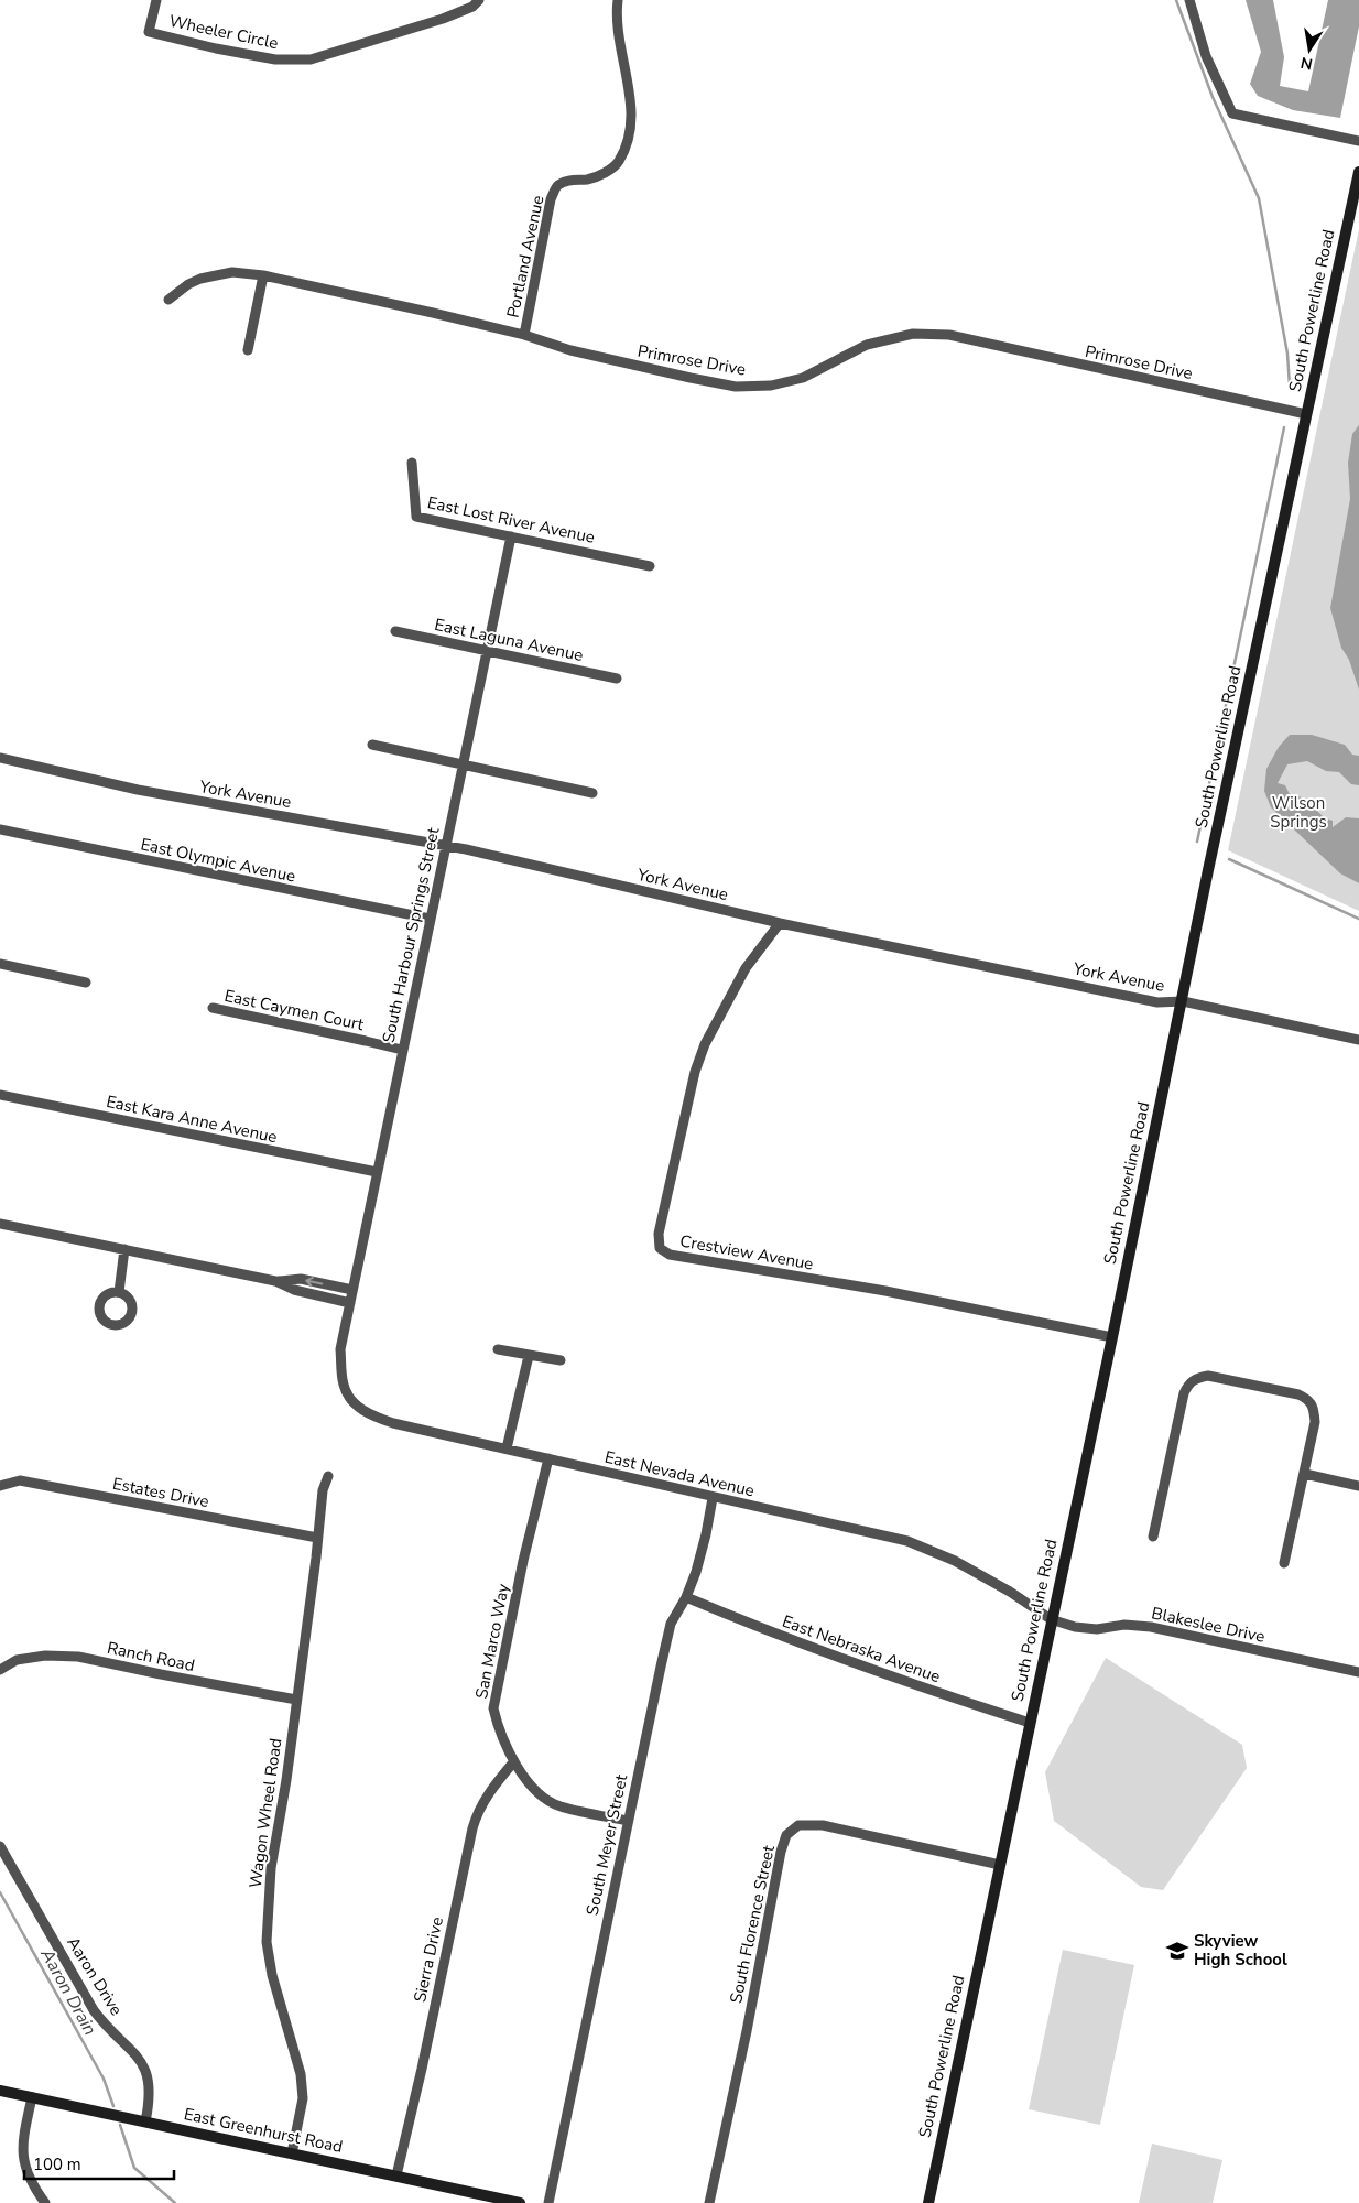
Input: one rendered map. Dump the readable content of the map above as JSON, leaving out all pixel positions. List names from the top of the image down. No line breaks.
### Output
{"streets":{"street":["Wheeler Circle","Portland Avenue","South Powerline Road","Primrose Drive","East Lost River Avenue","East Laguna Avenue","York Avenue","East Olympic Avenue","South Harbour Springs Street","East Caymen Court","East Kara Anne Avenue","Crestview Avenue","East Nevada Avenue","Estates Drive","Blakeslee Drive","San Marco Way","East Nebraska Avenue","Ranch Road","Wagon Wheel Road","South Meyer Street","South Florence Street","Sierra Drive","Aaron Drive","East Greenhurst Road"]},"crossings":[["Portland Avenue","Primrose Drive"],["South Powerline Road","Primrose Drive"],["South Powerline Road","York Avenue"],["South Powerline Road","Crestview Avenue"],["South Powerline Road","East Nevada Avenue"],["South Powerline Road","Blakeslee Drive"],["South Powerline Road","East Nebraska Avenue"],["South Powerline Road","South Florence Street"],["East Lost River Avenue","South Harbour Springs Street"],["East Laguna Avenue","South Harbour Springs Street"],["York Avenue","South Harbour Springs Street"],["York Avenue","Crestview Avenue"],["East Olympic Avenue","South Harbour Springs Street"],["South Harbour Springs Street","East Caymen Court"],["South Harbour Springs Street","East Kara Anne Avenue"],["South Harbour Springs Street","East Nevada Avenue"],["East Nevada Avenue","Blakeslee Drive"],["East Nevada Avenue","San Marco Way"],["East Nevada Avenue","South Meyer Street"],["Estates Drive","Wagon Wheel Road"],["San Marco Way","South Meyer Street"],["San Marco Way","Sierra Drive"],["East Nebraska Avenue","South Meyer Street"],["Ranch Road","Wagon Wheel Road"],["Wagon Wheel Road","East Greenhurst Road"],["Sierra Drive","East Greenhurst Road"],["Aaron Drive","East Greenhurst Road"]],"water":["Aaron Drain"],"parks":["Wilson Springs"],"places":{"school or university":["Skyview High School"]},"scale_bar":"100 m","north":"bottom"}
